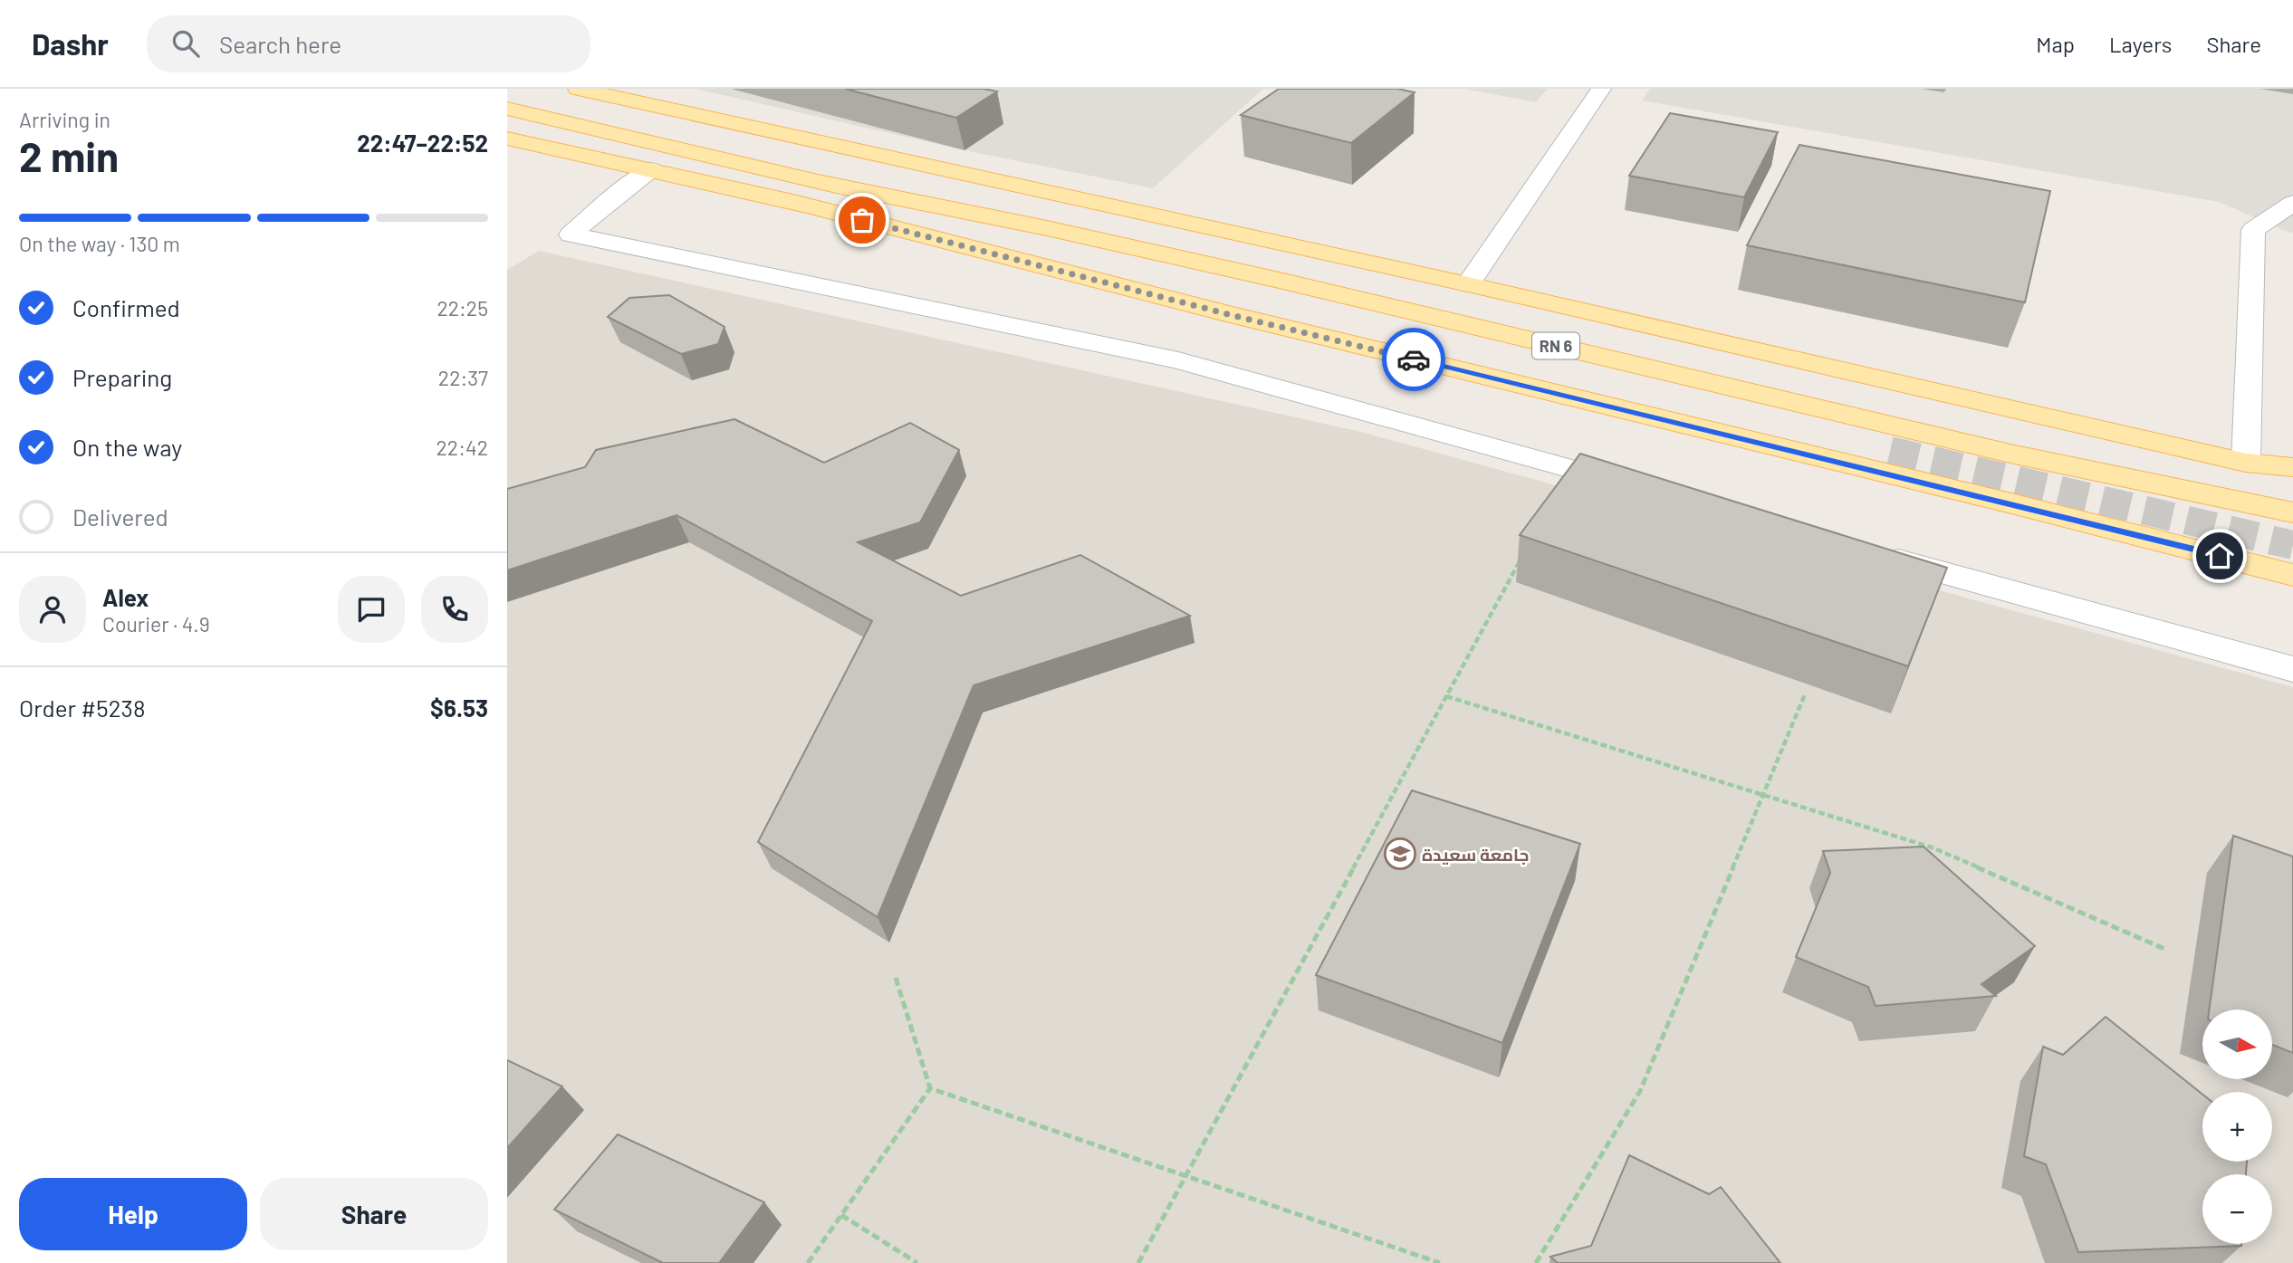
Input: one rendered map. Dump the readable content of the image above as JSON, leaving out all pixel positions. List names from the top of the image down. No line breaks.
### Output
{"streets":{"main road":["RN 6"]},"places":{"school or university":["جامعة سعيدة"]},"north":"right","page":{"header":"Dashr","search":"Search here","nav":["Map","Layers","Share"],"heading":["2 min","Arriving in","22:47–22:52"],"panel":["Alex","Courier · 4.9","Order #5238","$6.53"],"bar":"On the way · 130 m","list":[["Confirmed","22:25"],["Preparing","22:37"],["On the way","22:42"],"Delivered"],"map_buttons":["+","−"],"buttons":["Help","Share"]}}
